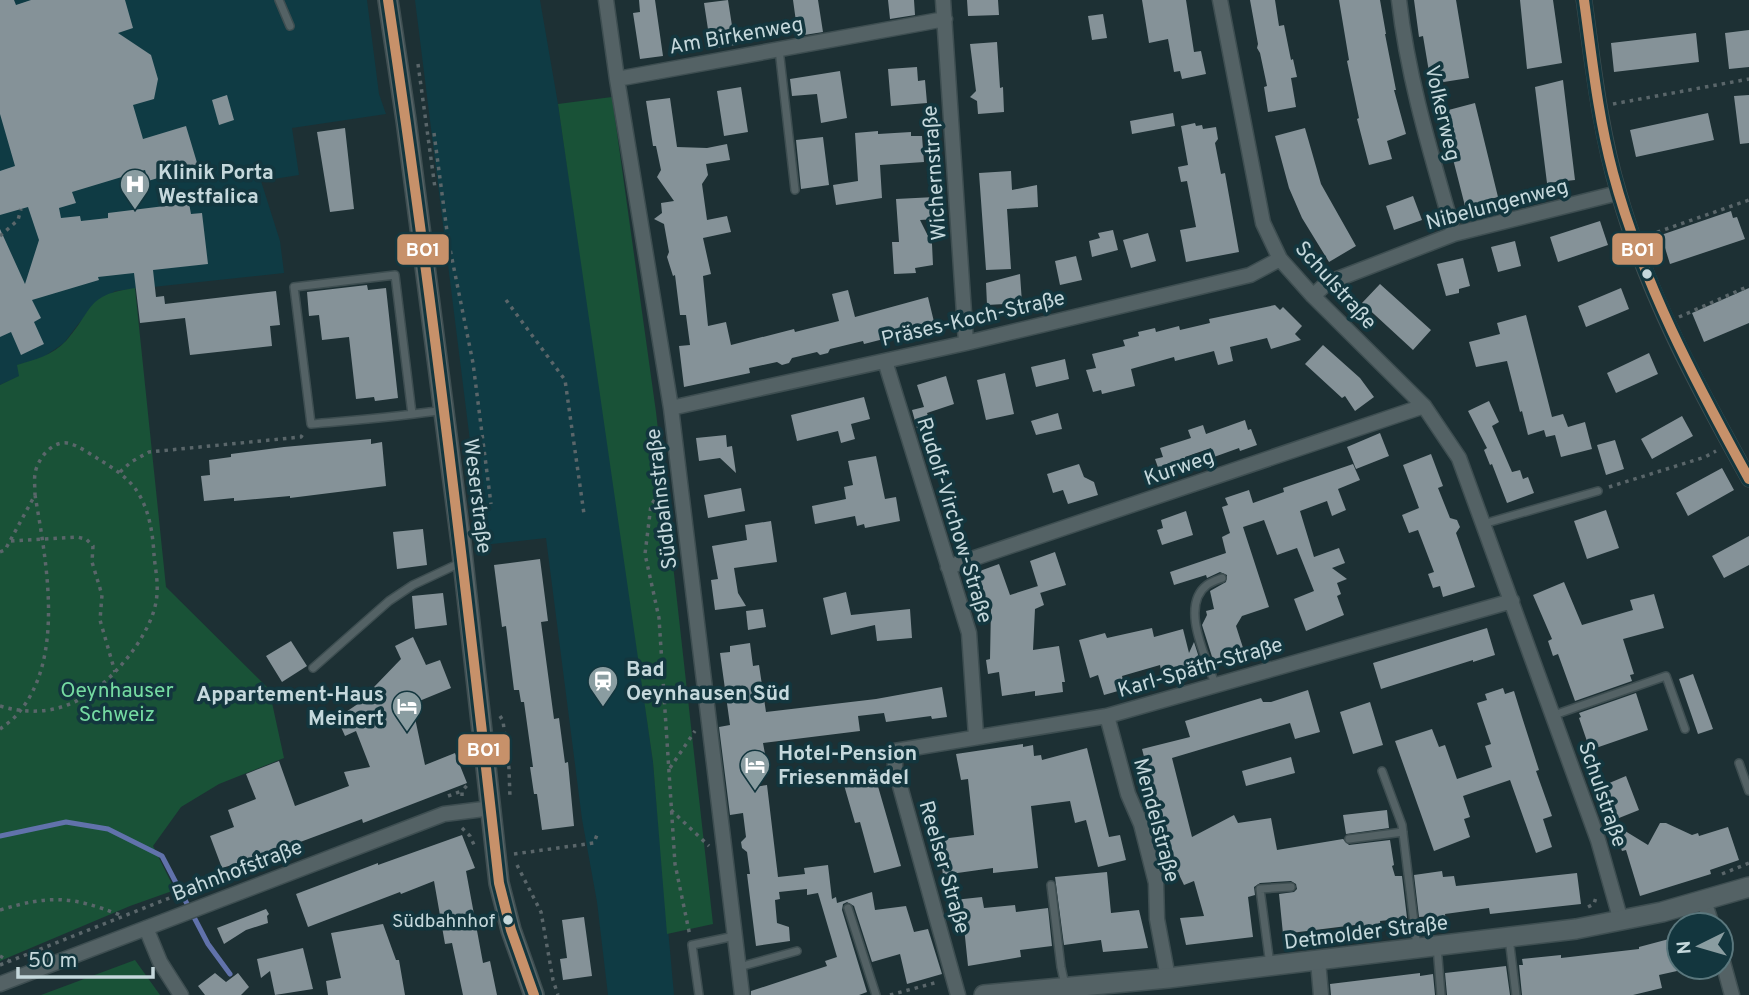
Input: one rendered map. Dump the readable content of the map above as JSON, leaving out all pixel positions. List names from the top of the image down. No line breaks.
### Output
{"streets":{"main road":["Weserstraße","Detmolder Straße"],"street":["Am Birkenweg","Volkerweg","Wichernstraße","Nibelungenweg","Schulstraße","Präses-Koch-Straße","Kurweg","Südbahnstraße","Rudolf-Virchow-Straße","Karl-Späth-Straße","Mendelstraße","Reelser Straße","Bahnhofstraße"]},"crossings":[["Am Birkenweg","Wichernstraße"],["Am Birkenweg","Südbahnstraße"],["Volkerweg","Nibelungenweg"],["Wichernstraße","Präses-Koch-Straße"],["Nibelungenweg","Schulstraße"],["Schulstraße","Präses-Koch-Straße"],["Schulstraße","Kurweg"],["Schulstraße","Karl-Späth-Straße"],["Schulstraße","Detmolder Straße"],["Präses-Koch-Straße","Südbahnstraße"],["Präses-Koch-Straße","Rudolf-Virchow-Straße"],["Kurweg","Rudolf-Virchow-Straße"],["Weserstraße","Bahnhofstraße"],["Rudolf-Virchow-Straße","Karl-Späth-Straße"],["Karl-Späth-Straße","Mendelstraße"],["Karl-Späth-Straße","Reelser Straße"],["Mendelstraße","Detmolder Straße"]],"parks":["Oeynhauser Schweiz"],"places":{"hospital":["Klinik Porta Westfalica"],"station":["Bad Oeynhausen Süd"],"hotel":["Appartement-Haus Meinert","Hotel-Pension Friesenmädel"],"other":["Südbahnhof"]},"lines":["transit line BO1"],"scale_bar":"50 m","north":"left"}
